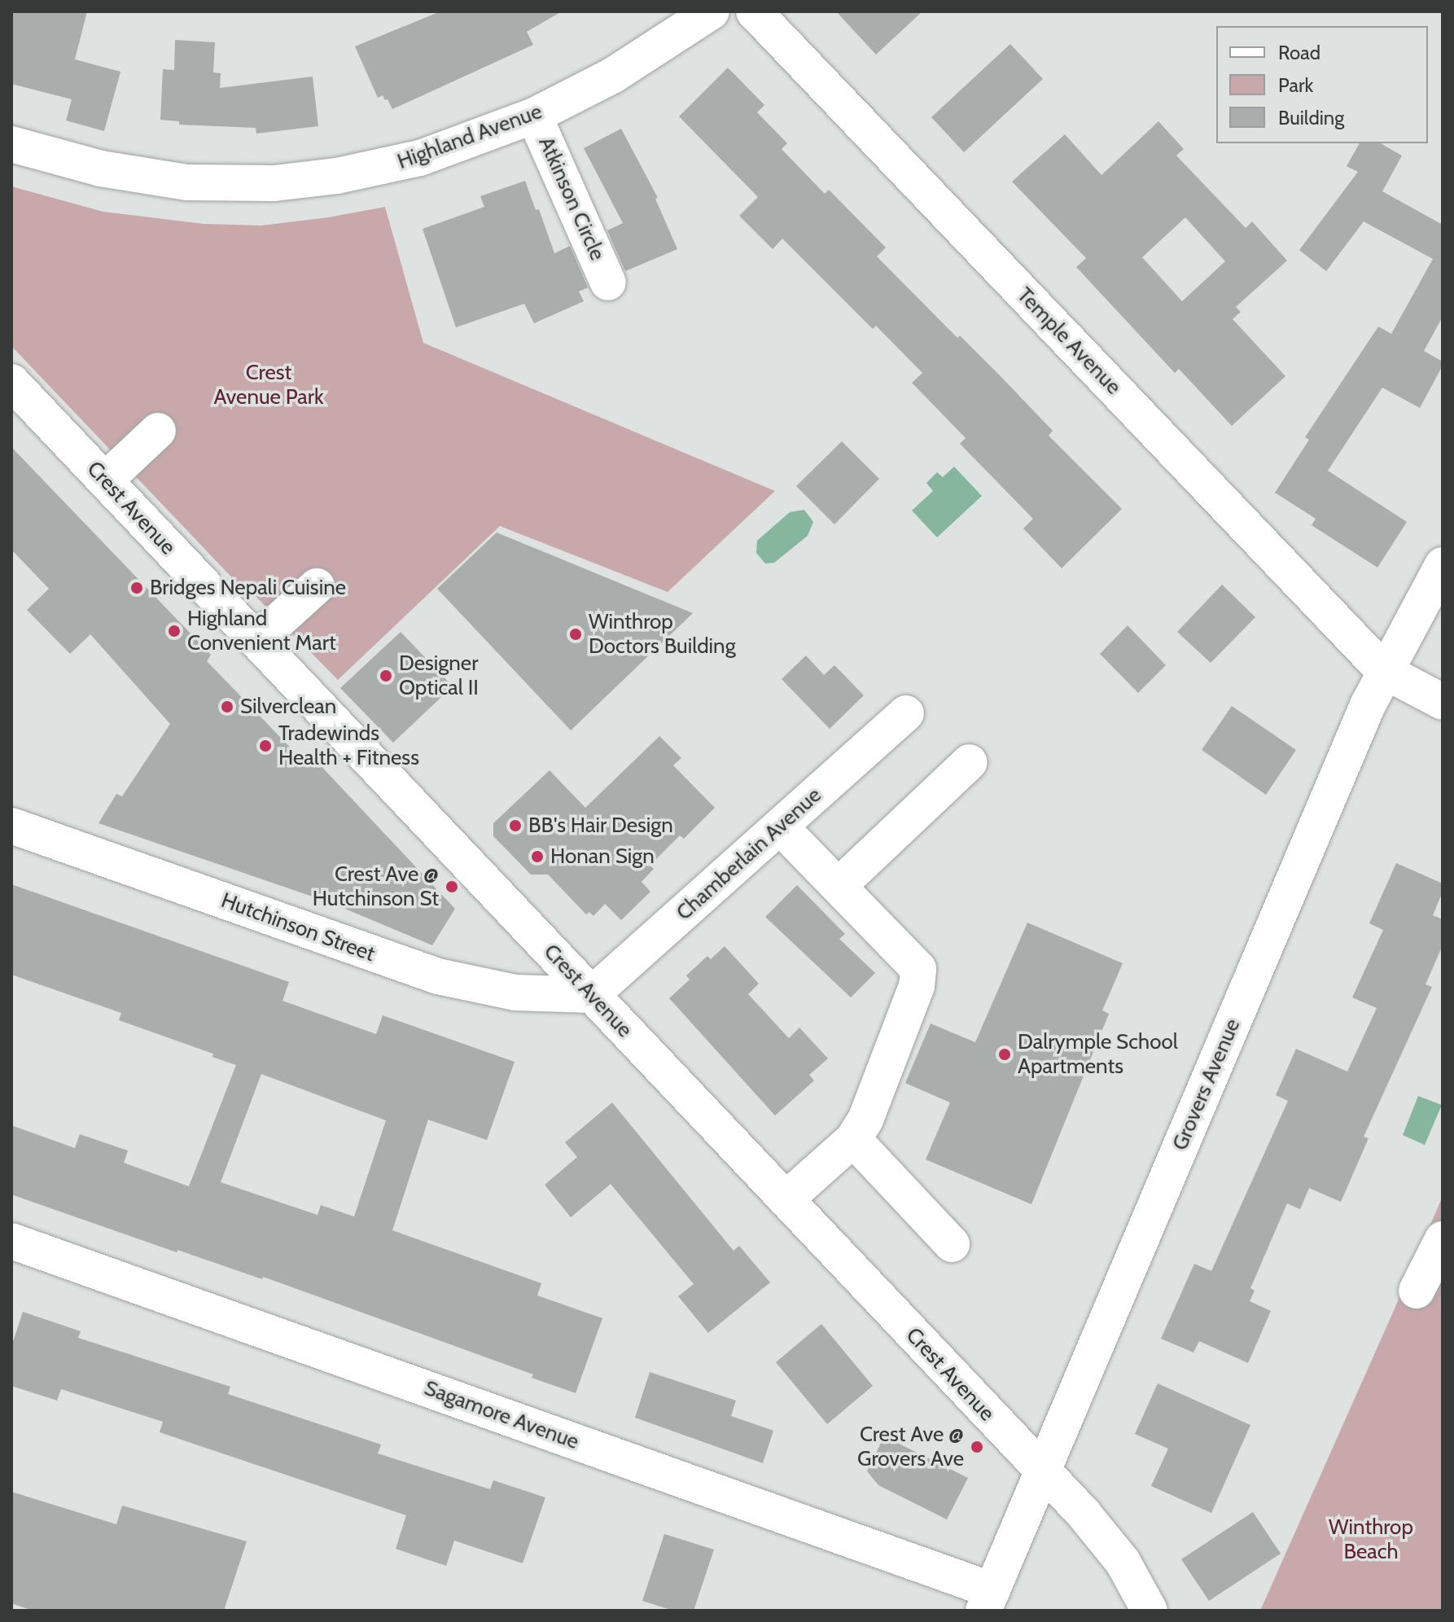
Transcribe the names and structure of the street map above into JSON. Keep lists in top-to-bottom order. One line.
{"streets":{"street":["Highland Avenue","Atkinson Circle","Temple Avenue","Crest Avenue","Chamberlain Avenue","Hutchinson Street","Grovers Avenue","Sagamore Avenue"]},"crossings":[["Highland Avenue","Atkinson Circle"],["Temple Avenue","Grovers Avenue"],["Crest Avenue","Chamberlain Avenue"],["Crest Avenue","Hutchinson Street"],["Crest Avenue","Grovers Avenue"],["Chamberlain Avenue","Hutchinson Street"],["Grovers Avenue","Sagamore Avenue"]],"parks":["Crest Avenue Park","Winthrop Beach"],"places":["Bridges Nepali Cuisine","Highland Convenient Mart","Winthrop Doctors Building","Designer Optical II","Silverclean","Tradewinds Health + Fitness","BB's Hair Design","Honan Sign","Crest Ave @ Hutchinson St","Dalrymple School Apartments","Crest Ave @ Grovers Ave"],"legend":["Road","Park","Building"]}
